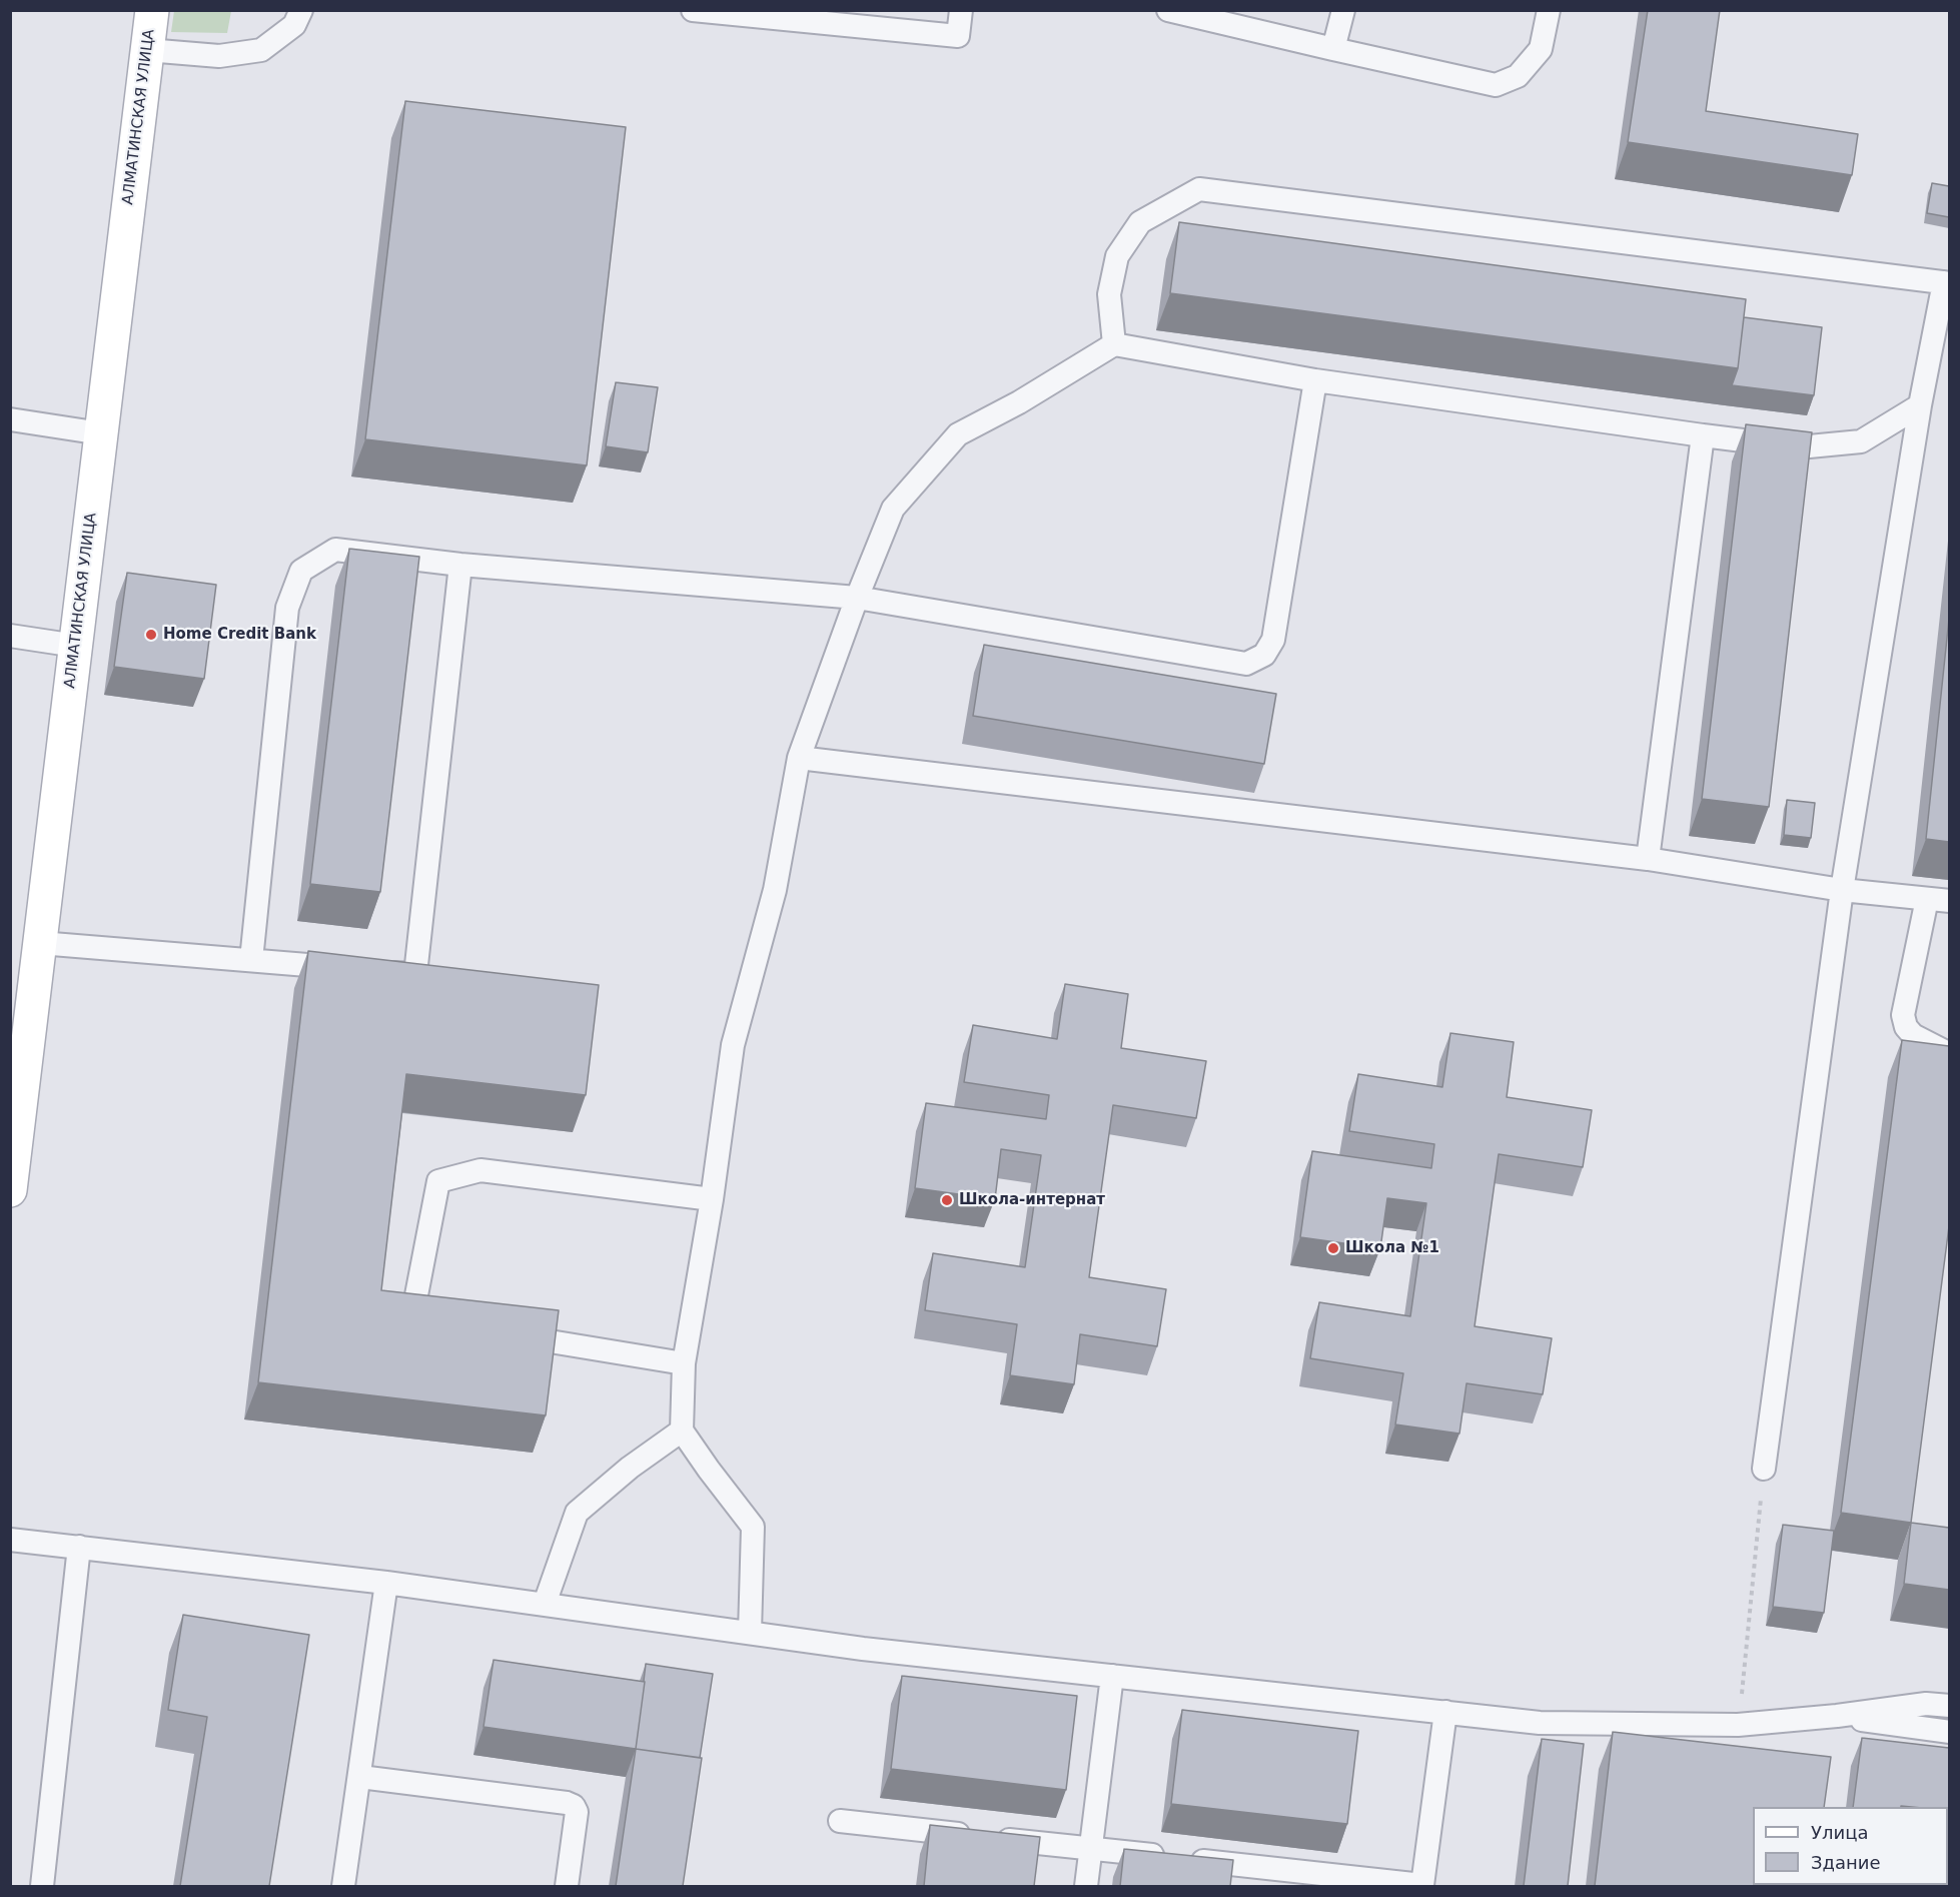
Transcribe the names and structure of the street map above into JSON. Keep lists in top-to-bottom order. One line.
{"streets":{"street":["АЛМАТИНСКАЯ УЛИЦА"]},"places":["Home Credit Bank","Школа-интернат","Школа №1"],"legend":["Улица","Здание"]}
